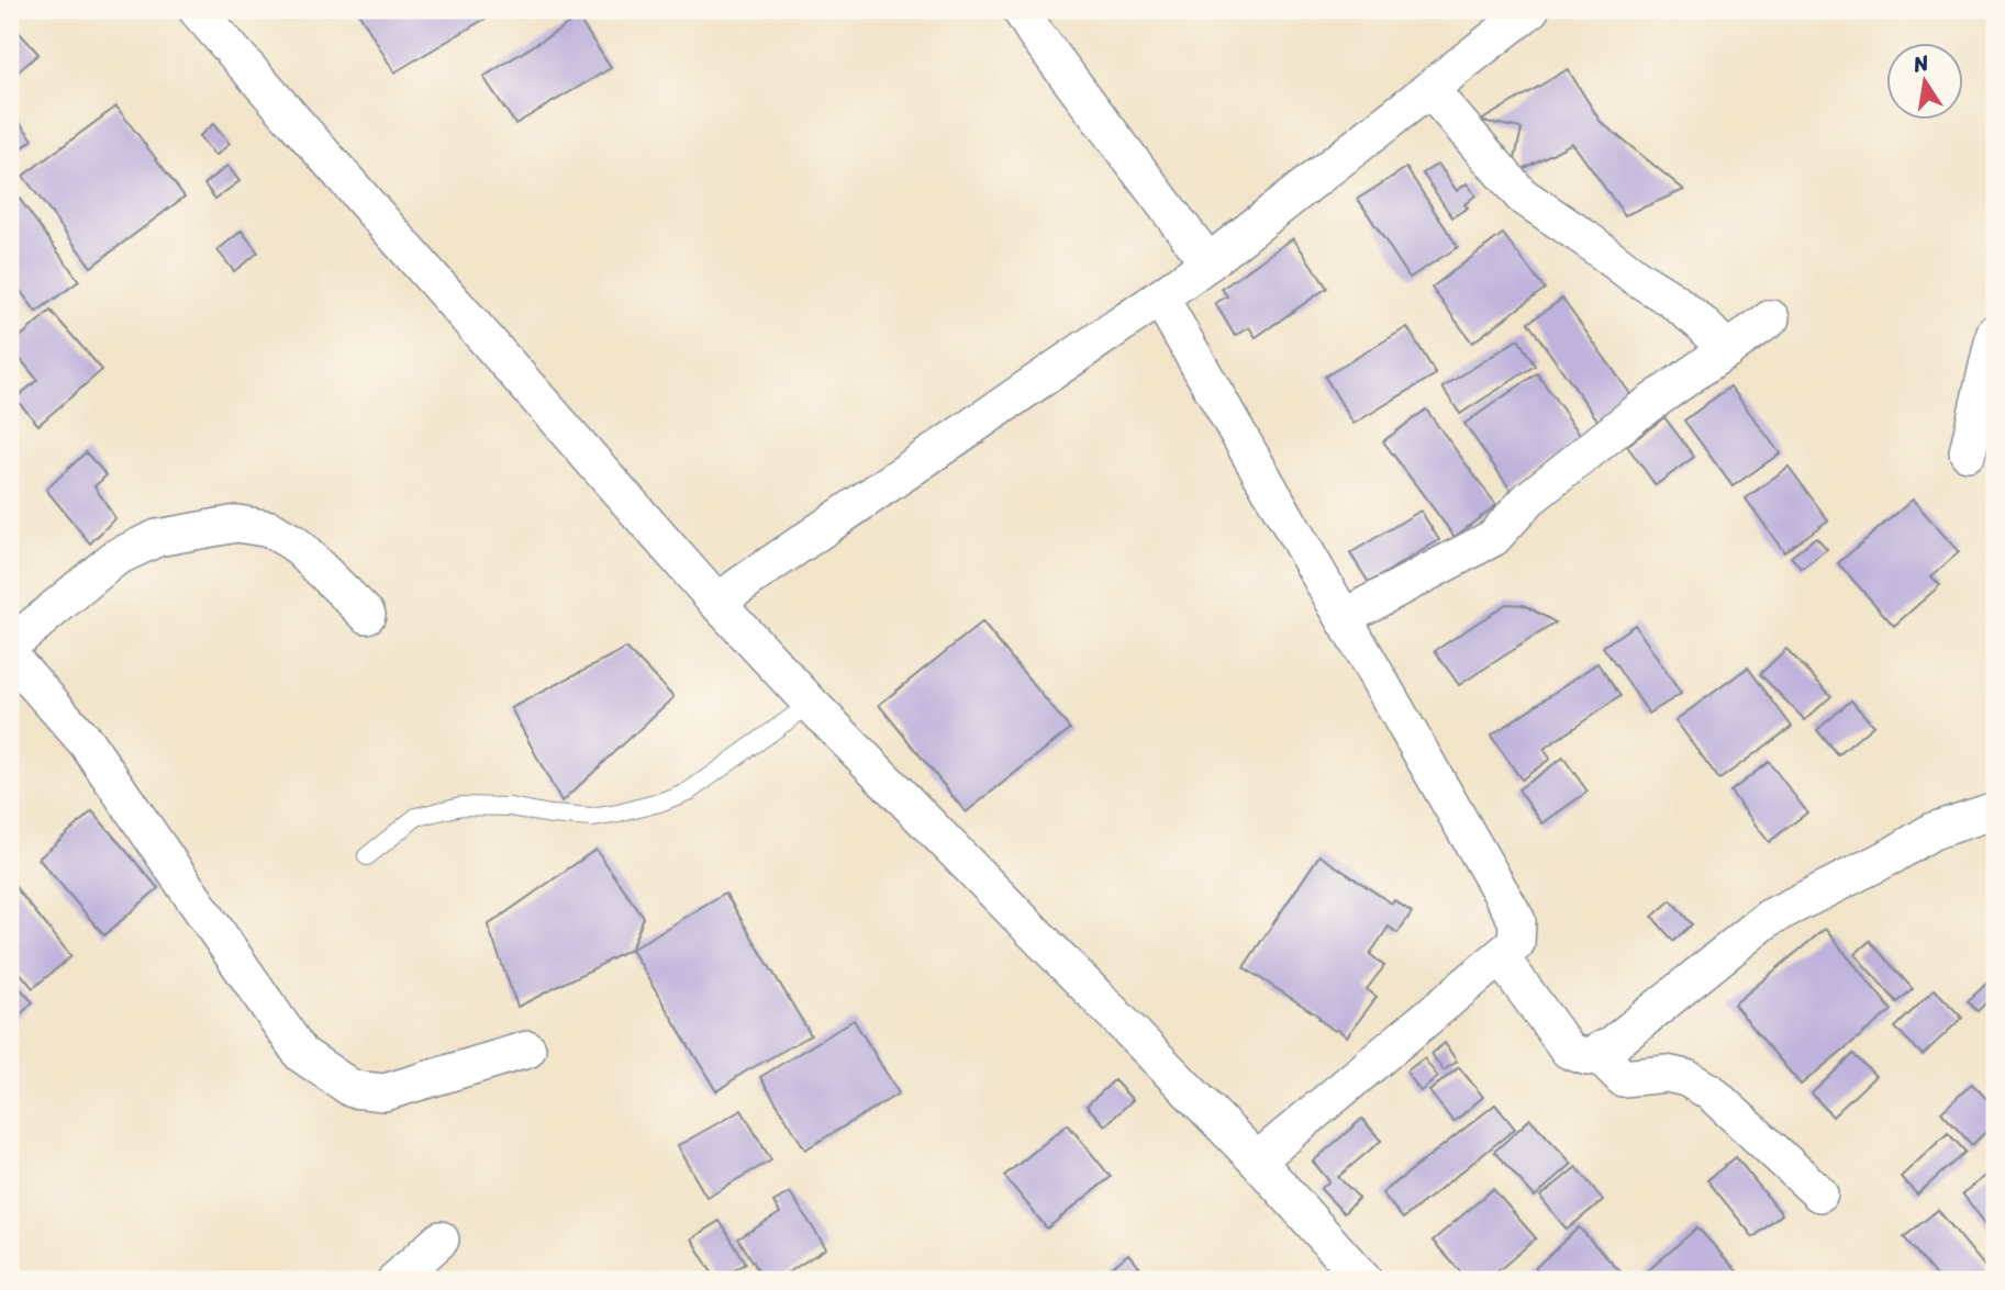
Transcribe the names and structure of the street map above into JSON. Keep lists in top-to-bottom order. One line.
{"north":"top"}
